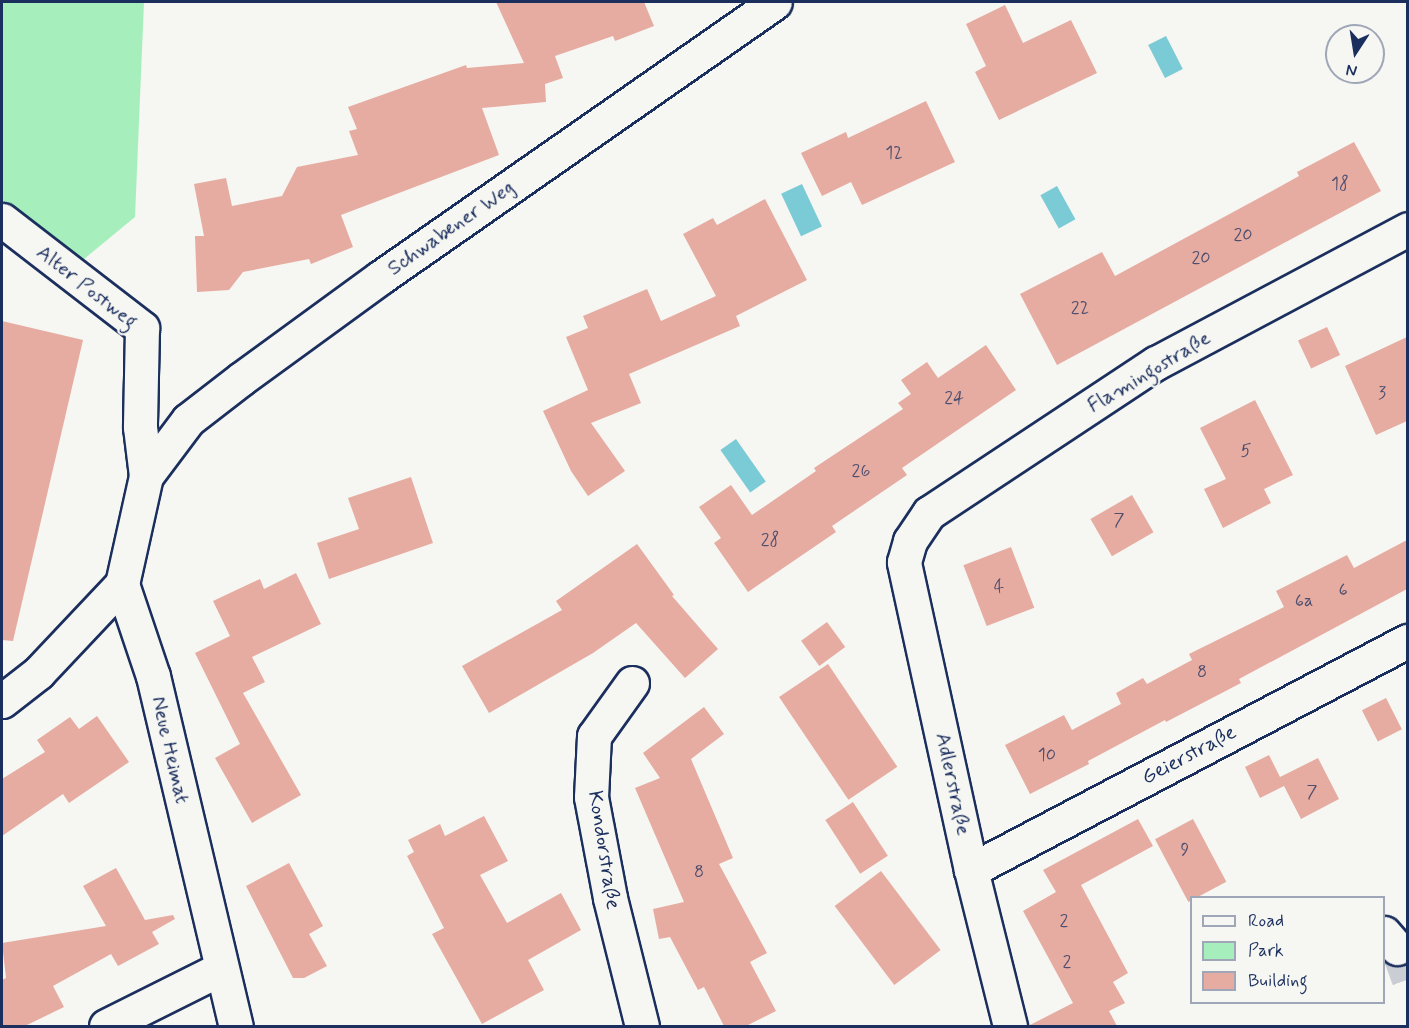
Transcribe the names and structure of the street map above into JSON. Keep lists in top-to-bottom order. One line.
{"streets":{"street":["Schwabener Weg","Alter Postweg","Flamingostraße","Neue Heimat","Geierstraße","Adlerstraße","Kondorstraße"]},"crossings":[["Schwabener Weg","Alter Postweg"],["Flamingostraße","Adlerstraße"],["Geierstraße","Adlerstraße"]],"house_numbers":["12","18","20","20","22","3","24","5","26","7","28","4","6","6a","8","10","7","9","8","2","2"],"legend":["Road","Park","Building"],"north":"bottom"}
